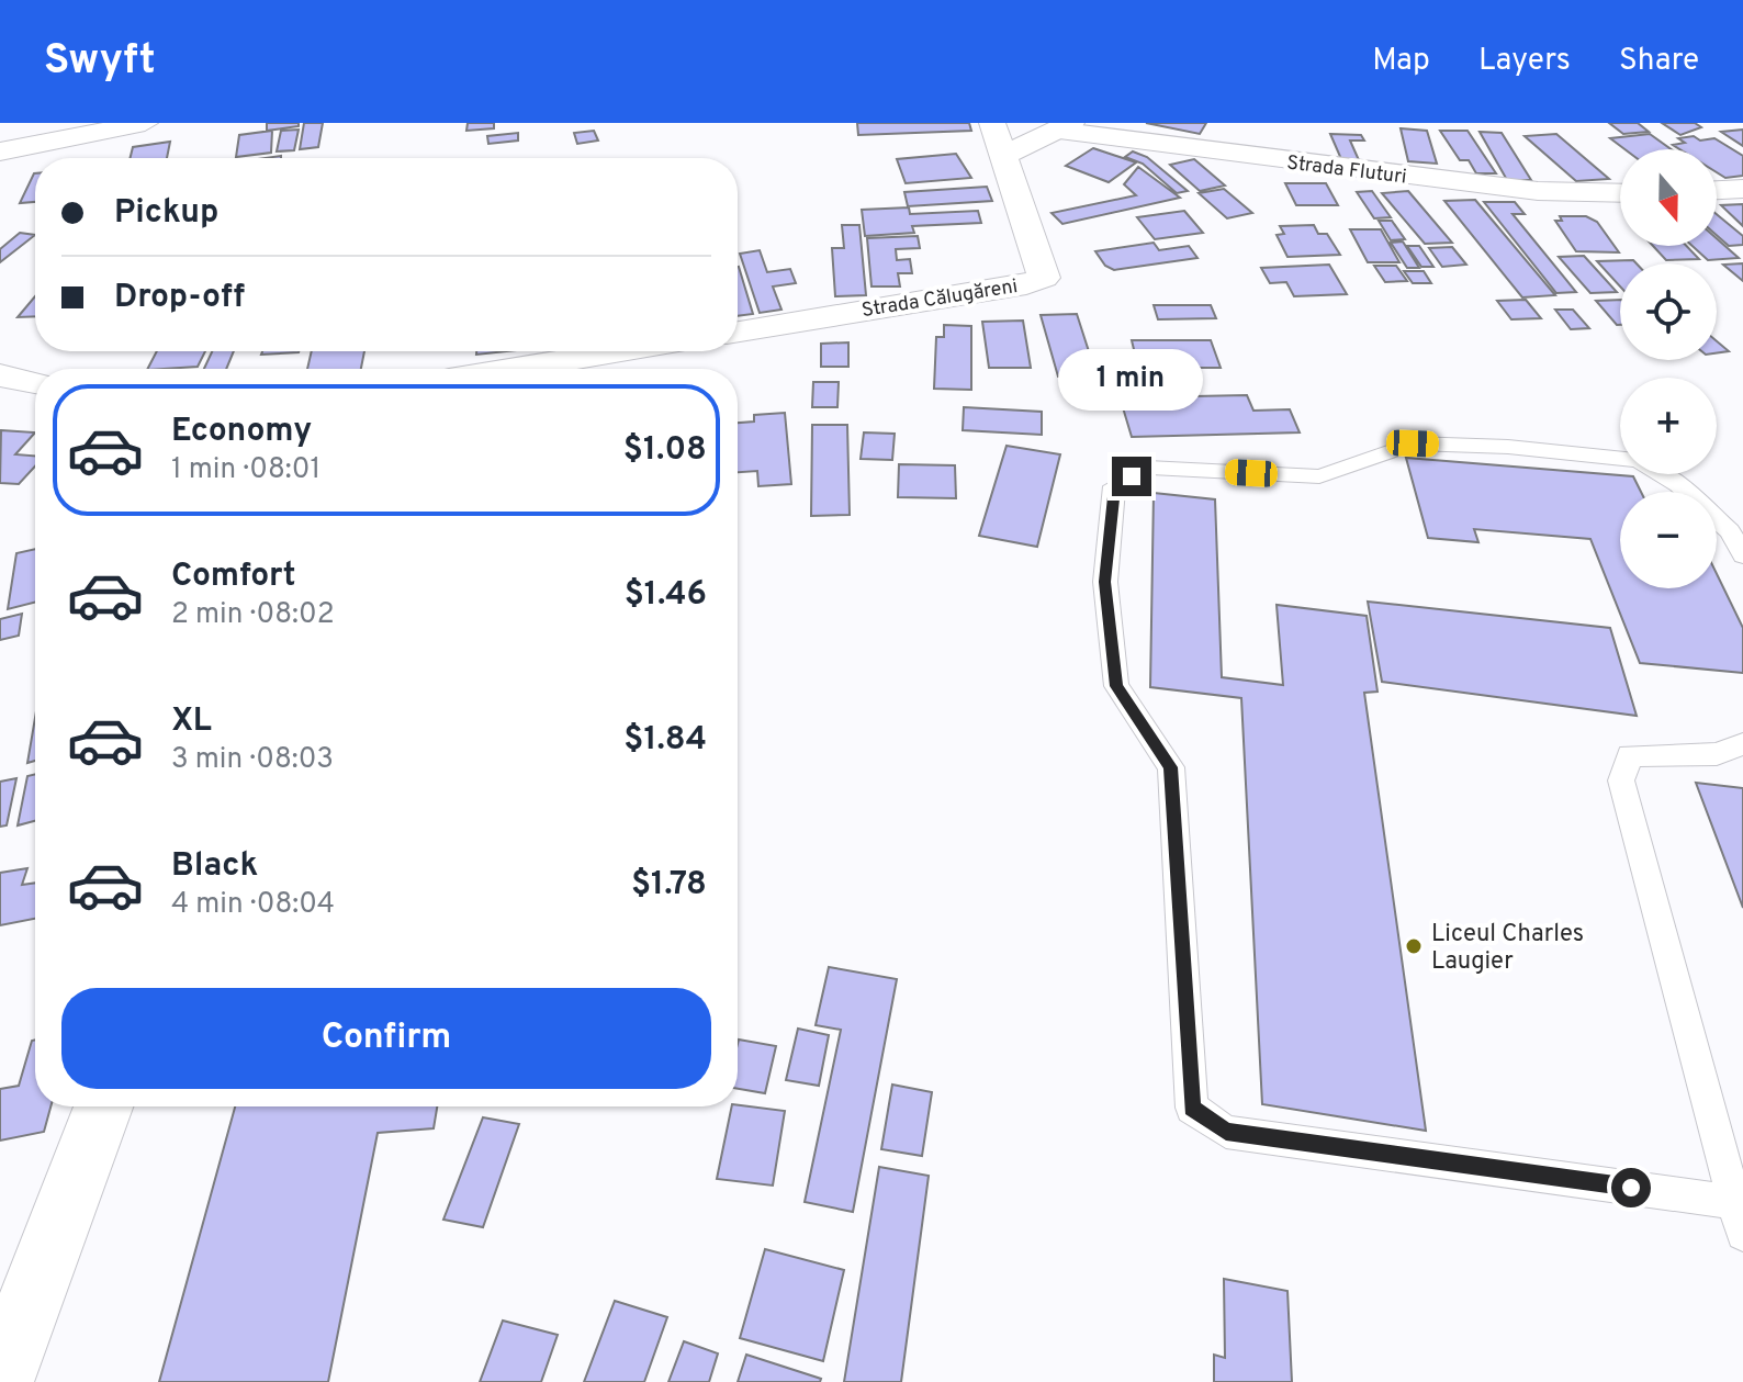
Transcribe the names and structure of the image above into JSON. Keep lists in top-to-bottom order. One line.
{"streets":{"street":["Strada Fluturi","Strada Călugăreni"]},"places":["Liceul Charles Laugier"],"north":"bottom","page":{"header":"Swyft","nav":["Map","Layers","Share"],"map_buttons":["+","−"],"banner":["Pickup","Drop-off"],"bubble":"1 min","list":[{"name":"Economy","note":"1 min · 08:01","value":"$1.08"},{"name":"Comfort","note":"2 min · 08:02","value":"$1.46"},{"name":"XL","note":"3 min · 08:03","value":"$1.84"},{"name":"Black","note":"4 min · 08:04","value":"$1.78"}],"buttons":"Confirm"}}
